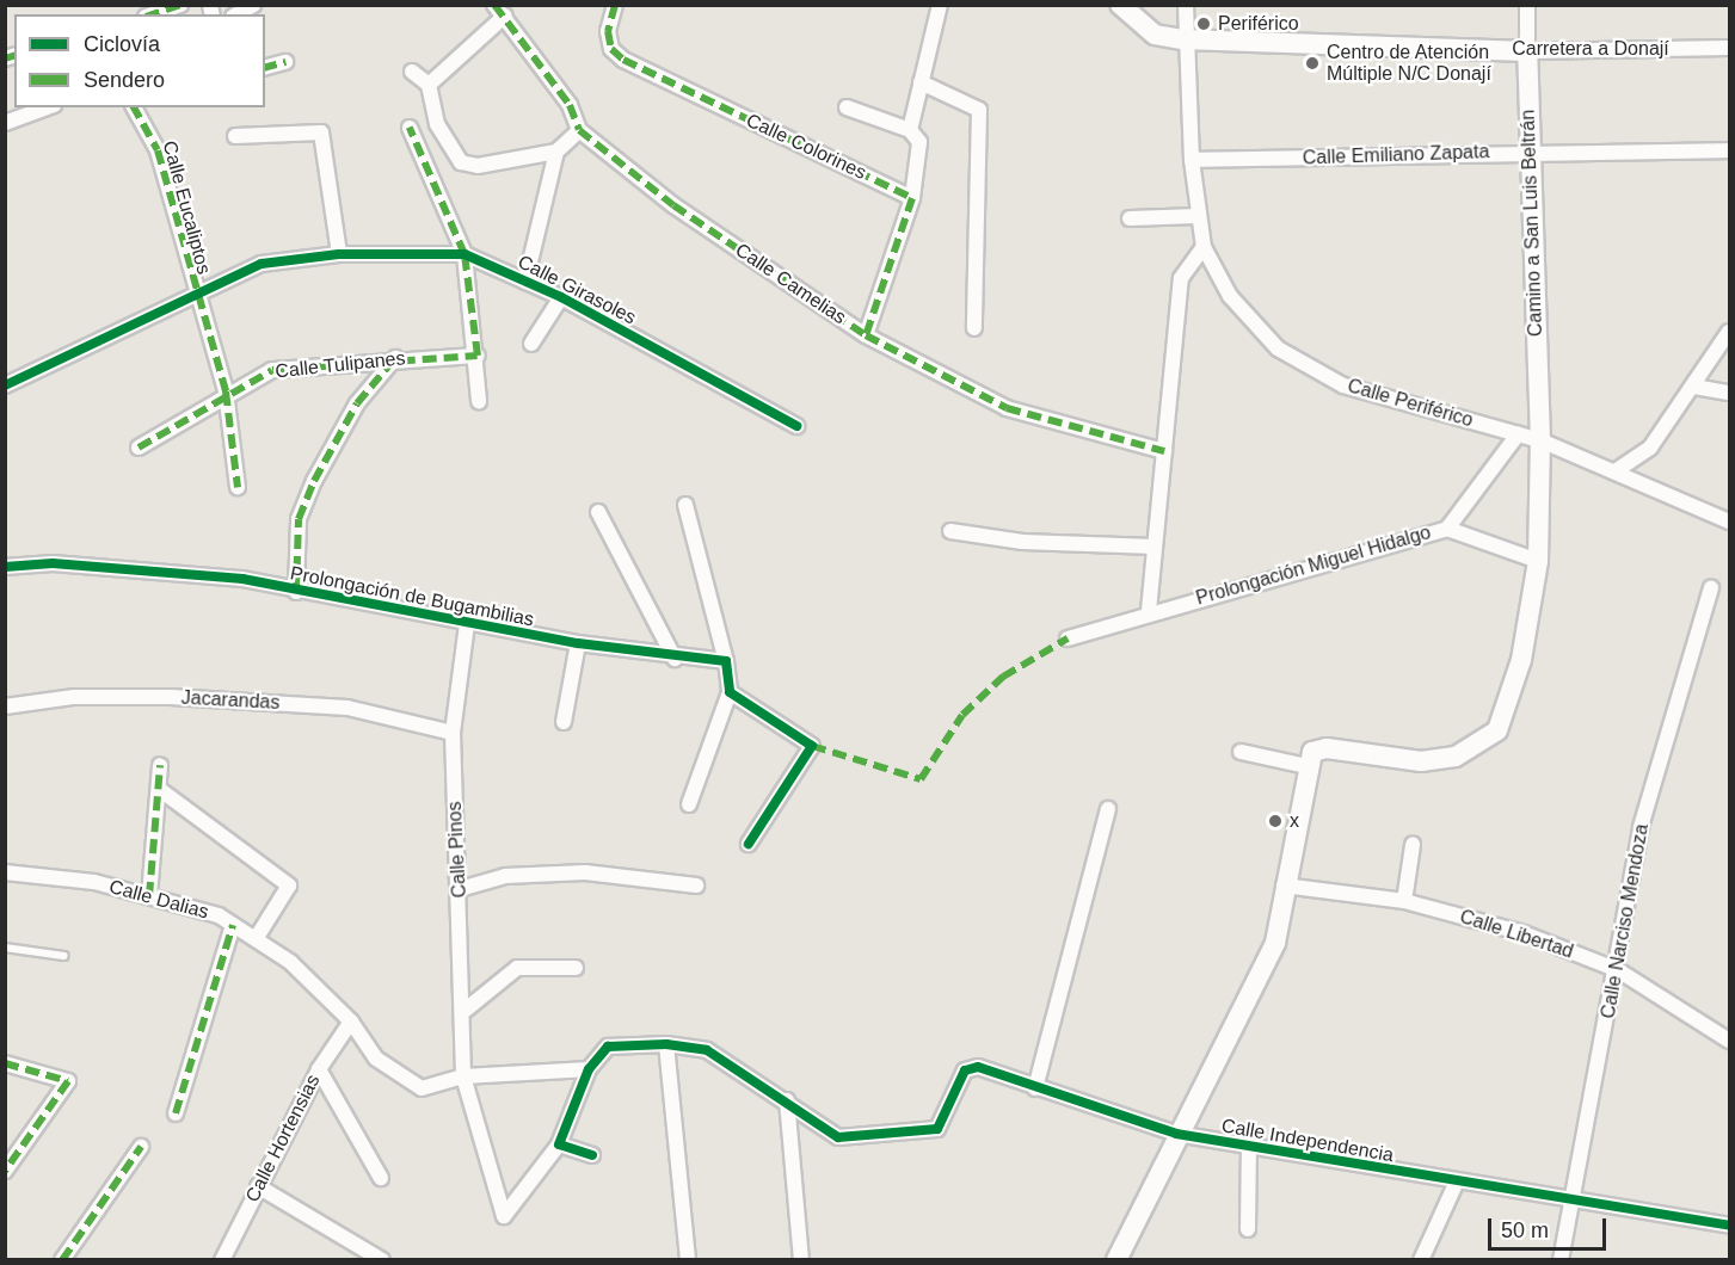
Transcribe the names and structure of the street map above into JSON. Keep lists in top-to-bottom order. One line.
{"streets":{"main road":["Carretera a Donají","Camino a San Luis Beltrán"],"street":["Calle Colorines","Calle Emiliano Zapata","Calle Eucaliptos","Calle Camelias","Calle Girasoles","Calle Tulipanes","Calle Periférico","Prolongación Miguel Hidalgo","Prolongación de Bugambilias","Jacarandas","Calle Pinos","Calle Dalias","Calle Narciso Mendoza","Calle Libertad","Calle Hortensias","Calle Independencia"]},"crossings":[["Carretera a Donají","Camino a San Luis Beltrán"],["Carretera a Donají","Calle Periférico"],["Calle Emiliano Zapata","Camino a San Luis Beltrán"],["Calle Emiliano Zapata","Calle Periférico"],["Calle Eucaliptos","Calle Girasoles"],["Calle Eucaliptos","Calle Tulipanes"],["Camino a San Luis Beltrán","Calle Periférico"],["Calle Periférico","Prolongación Miguel Hidalgo"],["Prolongación de Bugambilias","Calle Pinos"],["Jacarandas","Calle Pinos"],["Calle Pinos","Calle Dalias"],["Calle Dalias","Calle Hortensias"],["Calle Narciso Mendoza","Calle Libertad"],["Calle Narciso Mendoza","Calle Independencia"]],"places":["Periférico","Centro de Atención Múltiple N/C Donají","x"],"legend":["Ciclovía","Sendero"],"scale_bar":"50 m"}
